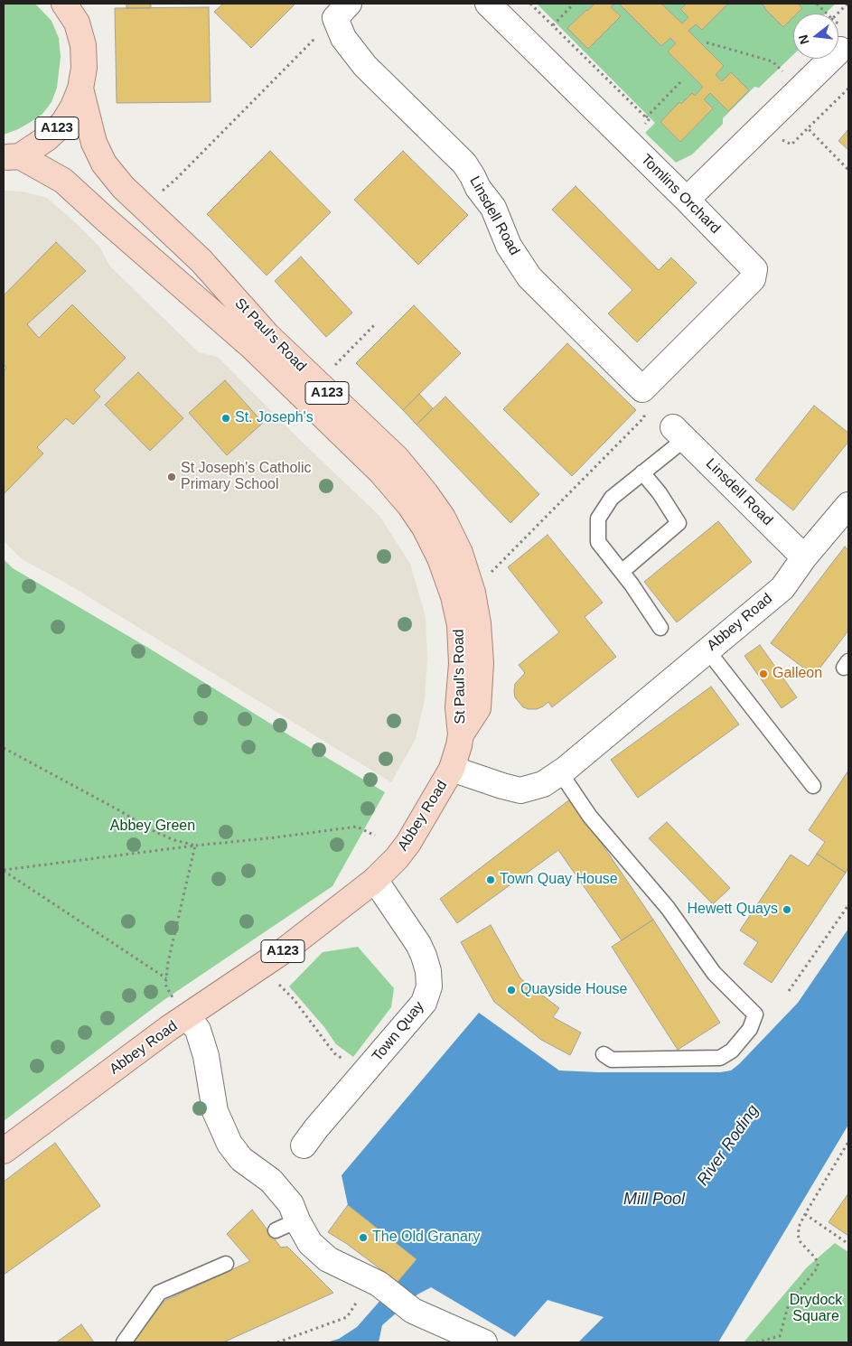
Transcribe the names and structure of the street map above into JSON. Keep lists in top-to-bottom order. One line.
{"streets":{"main road":["A123","St Paul's Road","Abbey Road"],"street":["Tomlins Orchard","Linsdell Road","Town Quay"]},"crossings":[["Tomlins Orchard","Linsdell Road"],["Linsdell Road","Abbey Road"],["St Paul's Road","Abbey Road"],["Abbey Road","Town Quay"]],"water":["River Roding","Mill Pool"],"parks":["Abbey Green","Drydock Square"],"places":["St. Joseph's","St Joseph's Catholic Primary School","Galleon","Town Quay House","Hewett Quays","Quayside House","The Old Granary"],"north":"left"}
